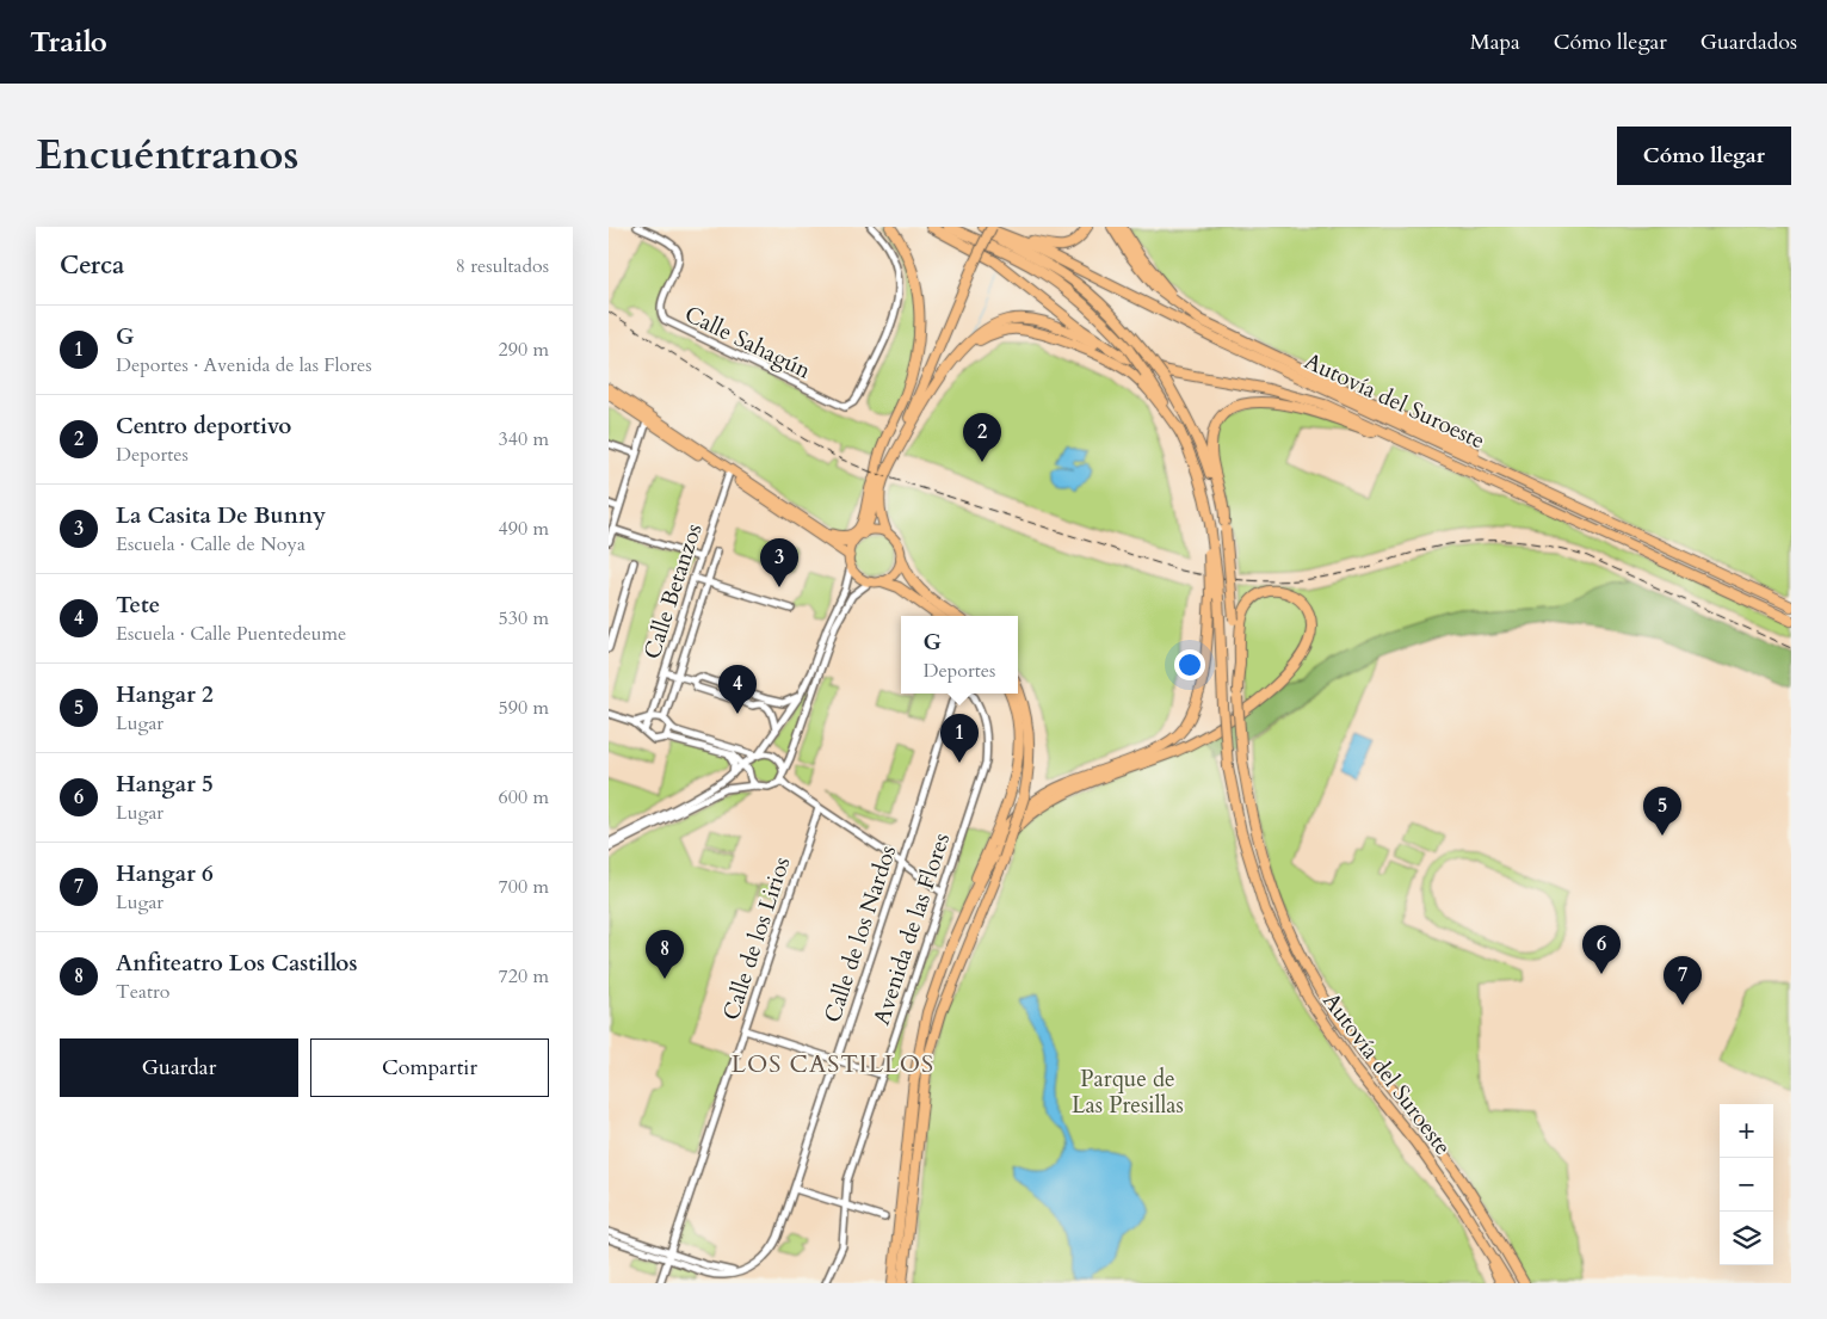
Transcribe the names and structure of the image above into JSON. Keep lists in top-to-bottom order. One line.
{"streets":{"highway":["Autovía del Suroeste"],"street":["Calle Sahagún","Calle Betanzos","Avenida de las Flores","Calle de los Nardos","Calle de los Lirios"]},"crossings":[["Calle de los Nardos","Calle de los Lirios"]],"districts":["LOS CASTILLOS"],"parks":["Parque de Las Presillas"],"page":{"header":"Trailo","nav":["Mapa","Cómo llegar","Guardados"],"title":"Encuéntranos","buttons":["Cómo llegar",["Guardar","Compartir"]],"heading":["Cerca","8 resultados"],"list":[{"mark":"1","name":"G","note":"Deportes · Avenida de las Flores","value":"290 m"},{"mark":"2","name":"Centro deportivo","note":"Deportes","value":"340 m"},{"mark":"3","name":"La Casita De Bunny","note":"Escuela · Calle de Noya","value":"490 m"},{"mark":"4","name":"Tete","note":"Escuela · Calle Puentedeume","value":"530 m"},{"mark":"5","name":"Hangar 2","note":"Lugar","value":"590 m"},{"mark":"6","name":"Hangar 5","note":"Lugar","value":"600 m"},{"mark":"7","name":"Hangar 6","note":"Lugar","value":"700 m"},{"mark":"8","name":"Anfiteatro Los Castillos","note":"Teatro","value":"720 m"}],"pins":["2","3","4","1","5","6","8","7"],"popup":["G","Deportes"],"map_buttons":["+","−"]}}
